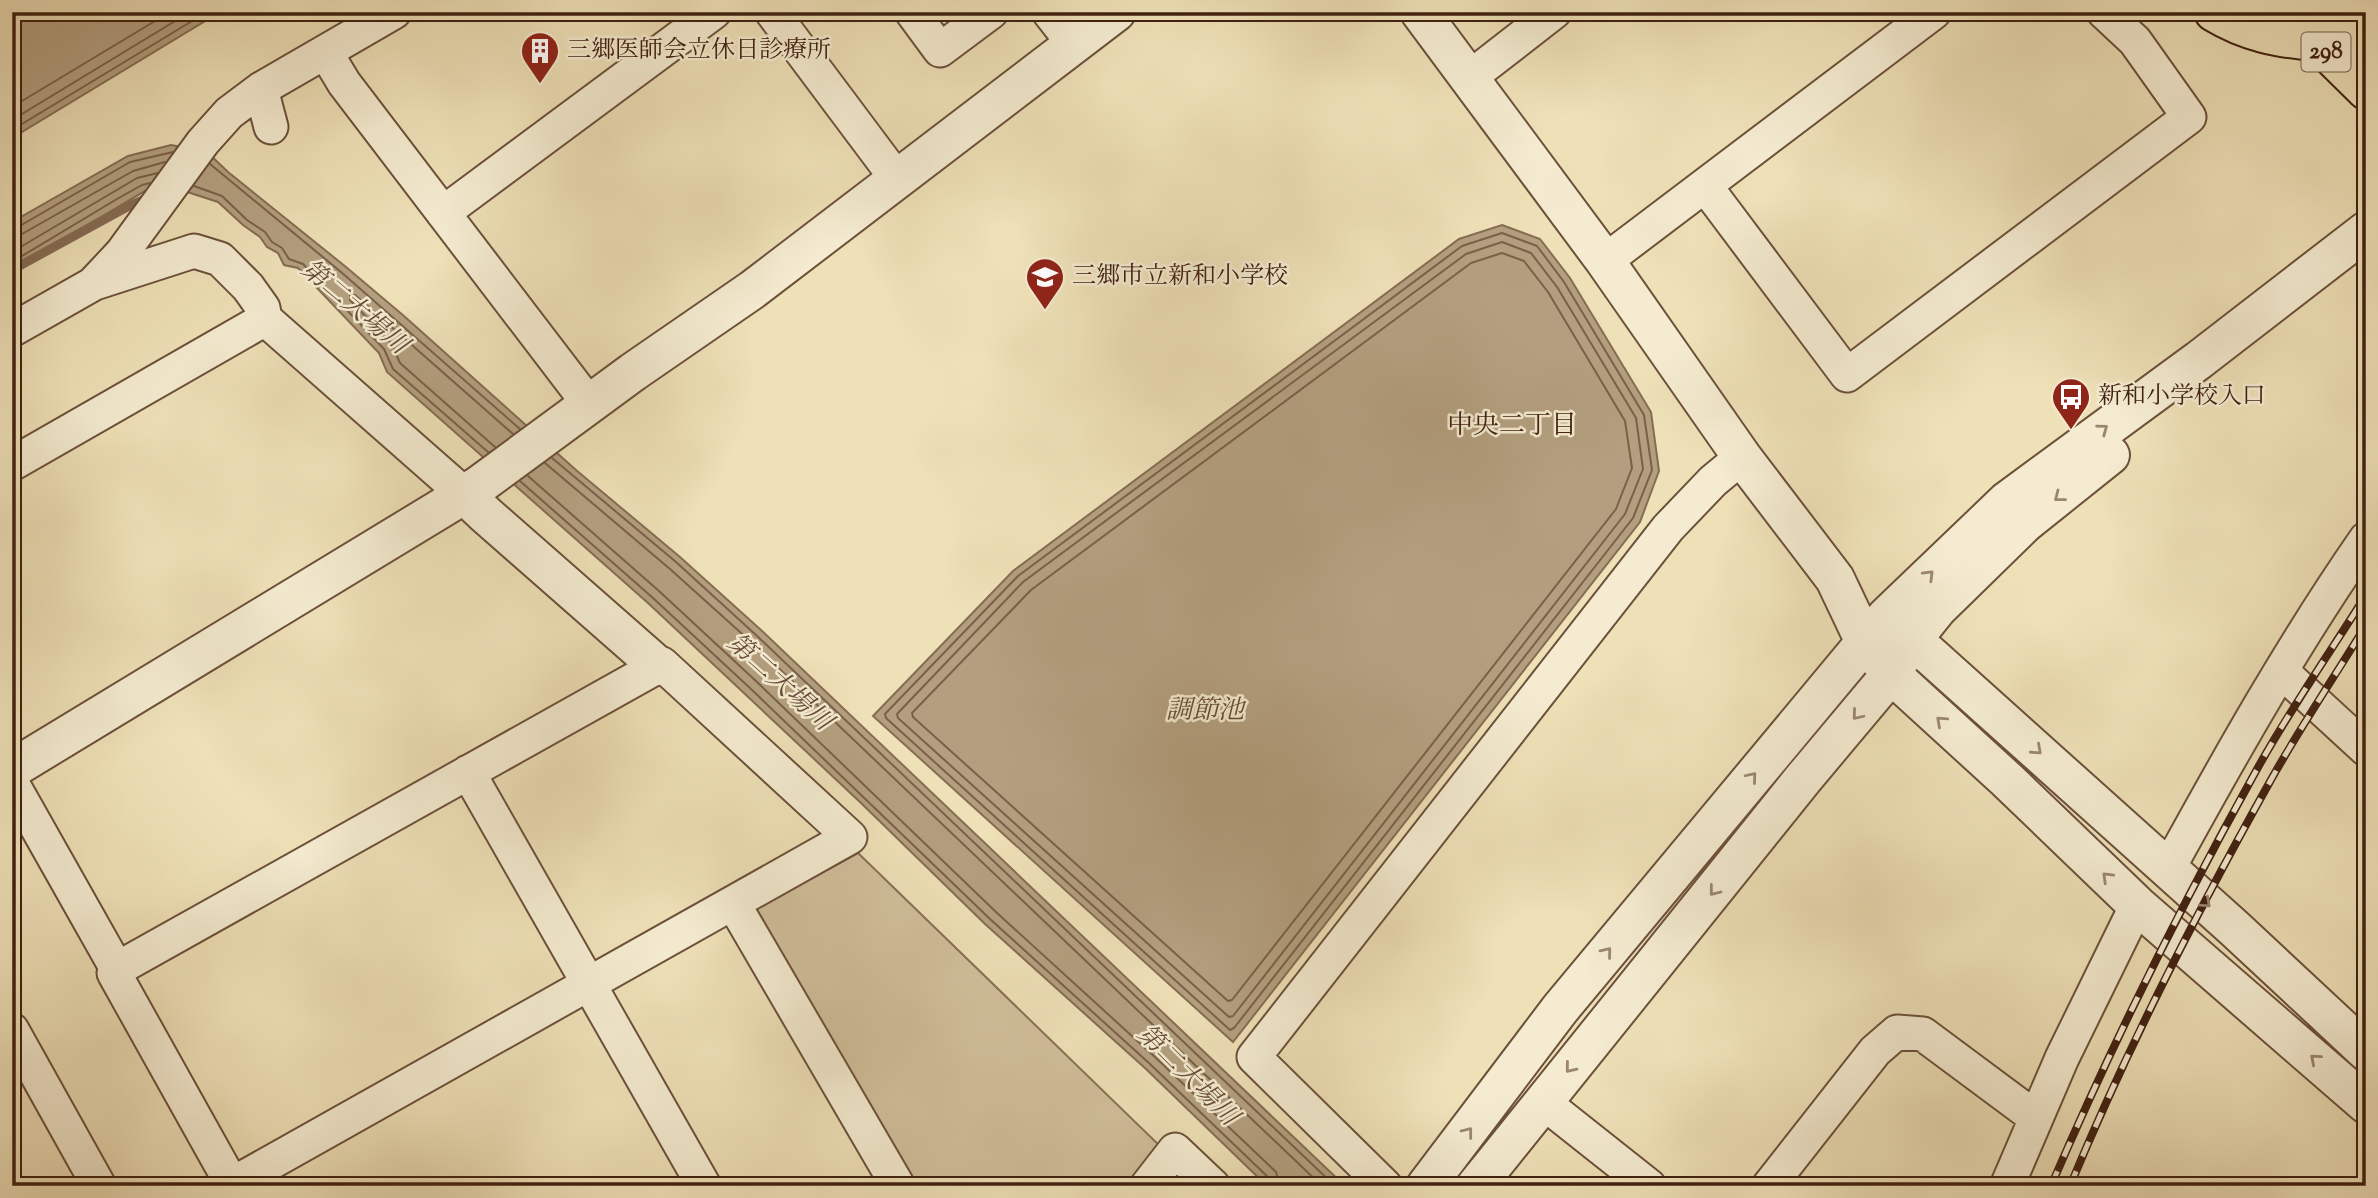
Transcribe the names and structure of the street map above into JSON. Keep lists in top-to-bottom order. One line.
{"streets":{"highway":["298"]},"districts":["中央二丁目"],"water":["第二大場川","調節池"],"places":{"building":["三郷医師会立休日診療所"],"school or university":["三郷市立新和小学校"],"bus stop":["新和小学校入口"]}}
